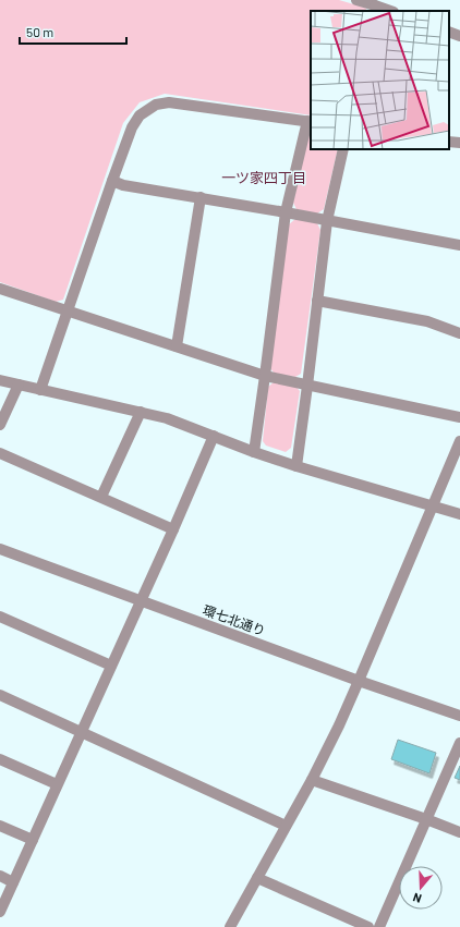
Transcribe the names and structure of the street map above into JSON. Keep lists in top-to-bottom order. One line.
{"streets":{"street":["環七北通り"]},"districts":["一ツ家四丁目"],"scale_bar":"50 m","north":"bottom"}
